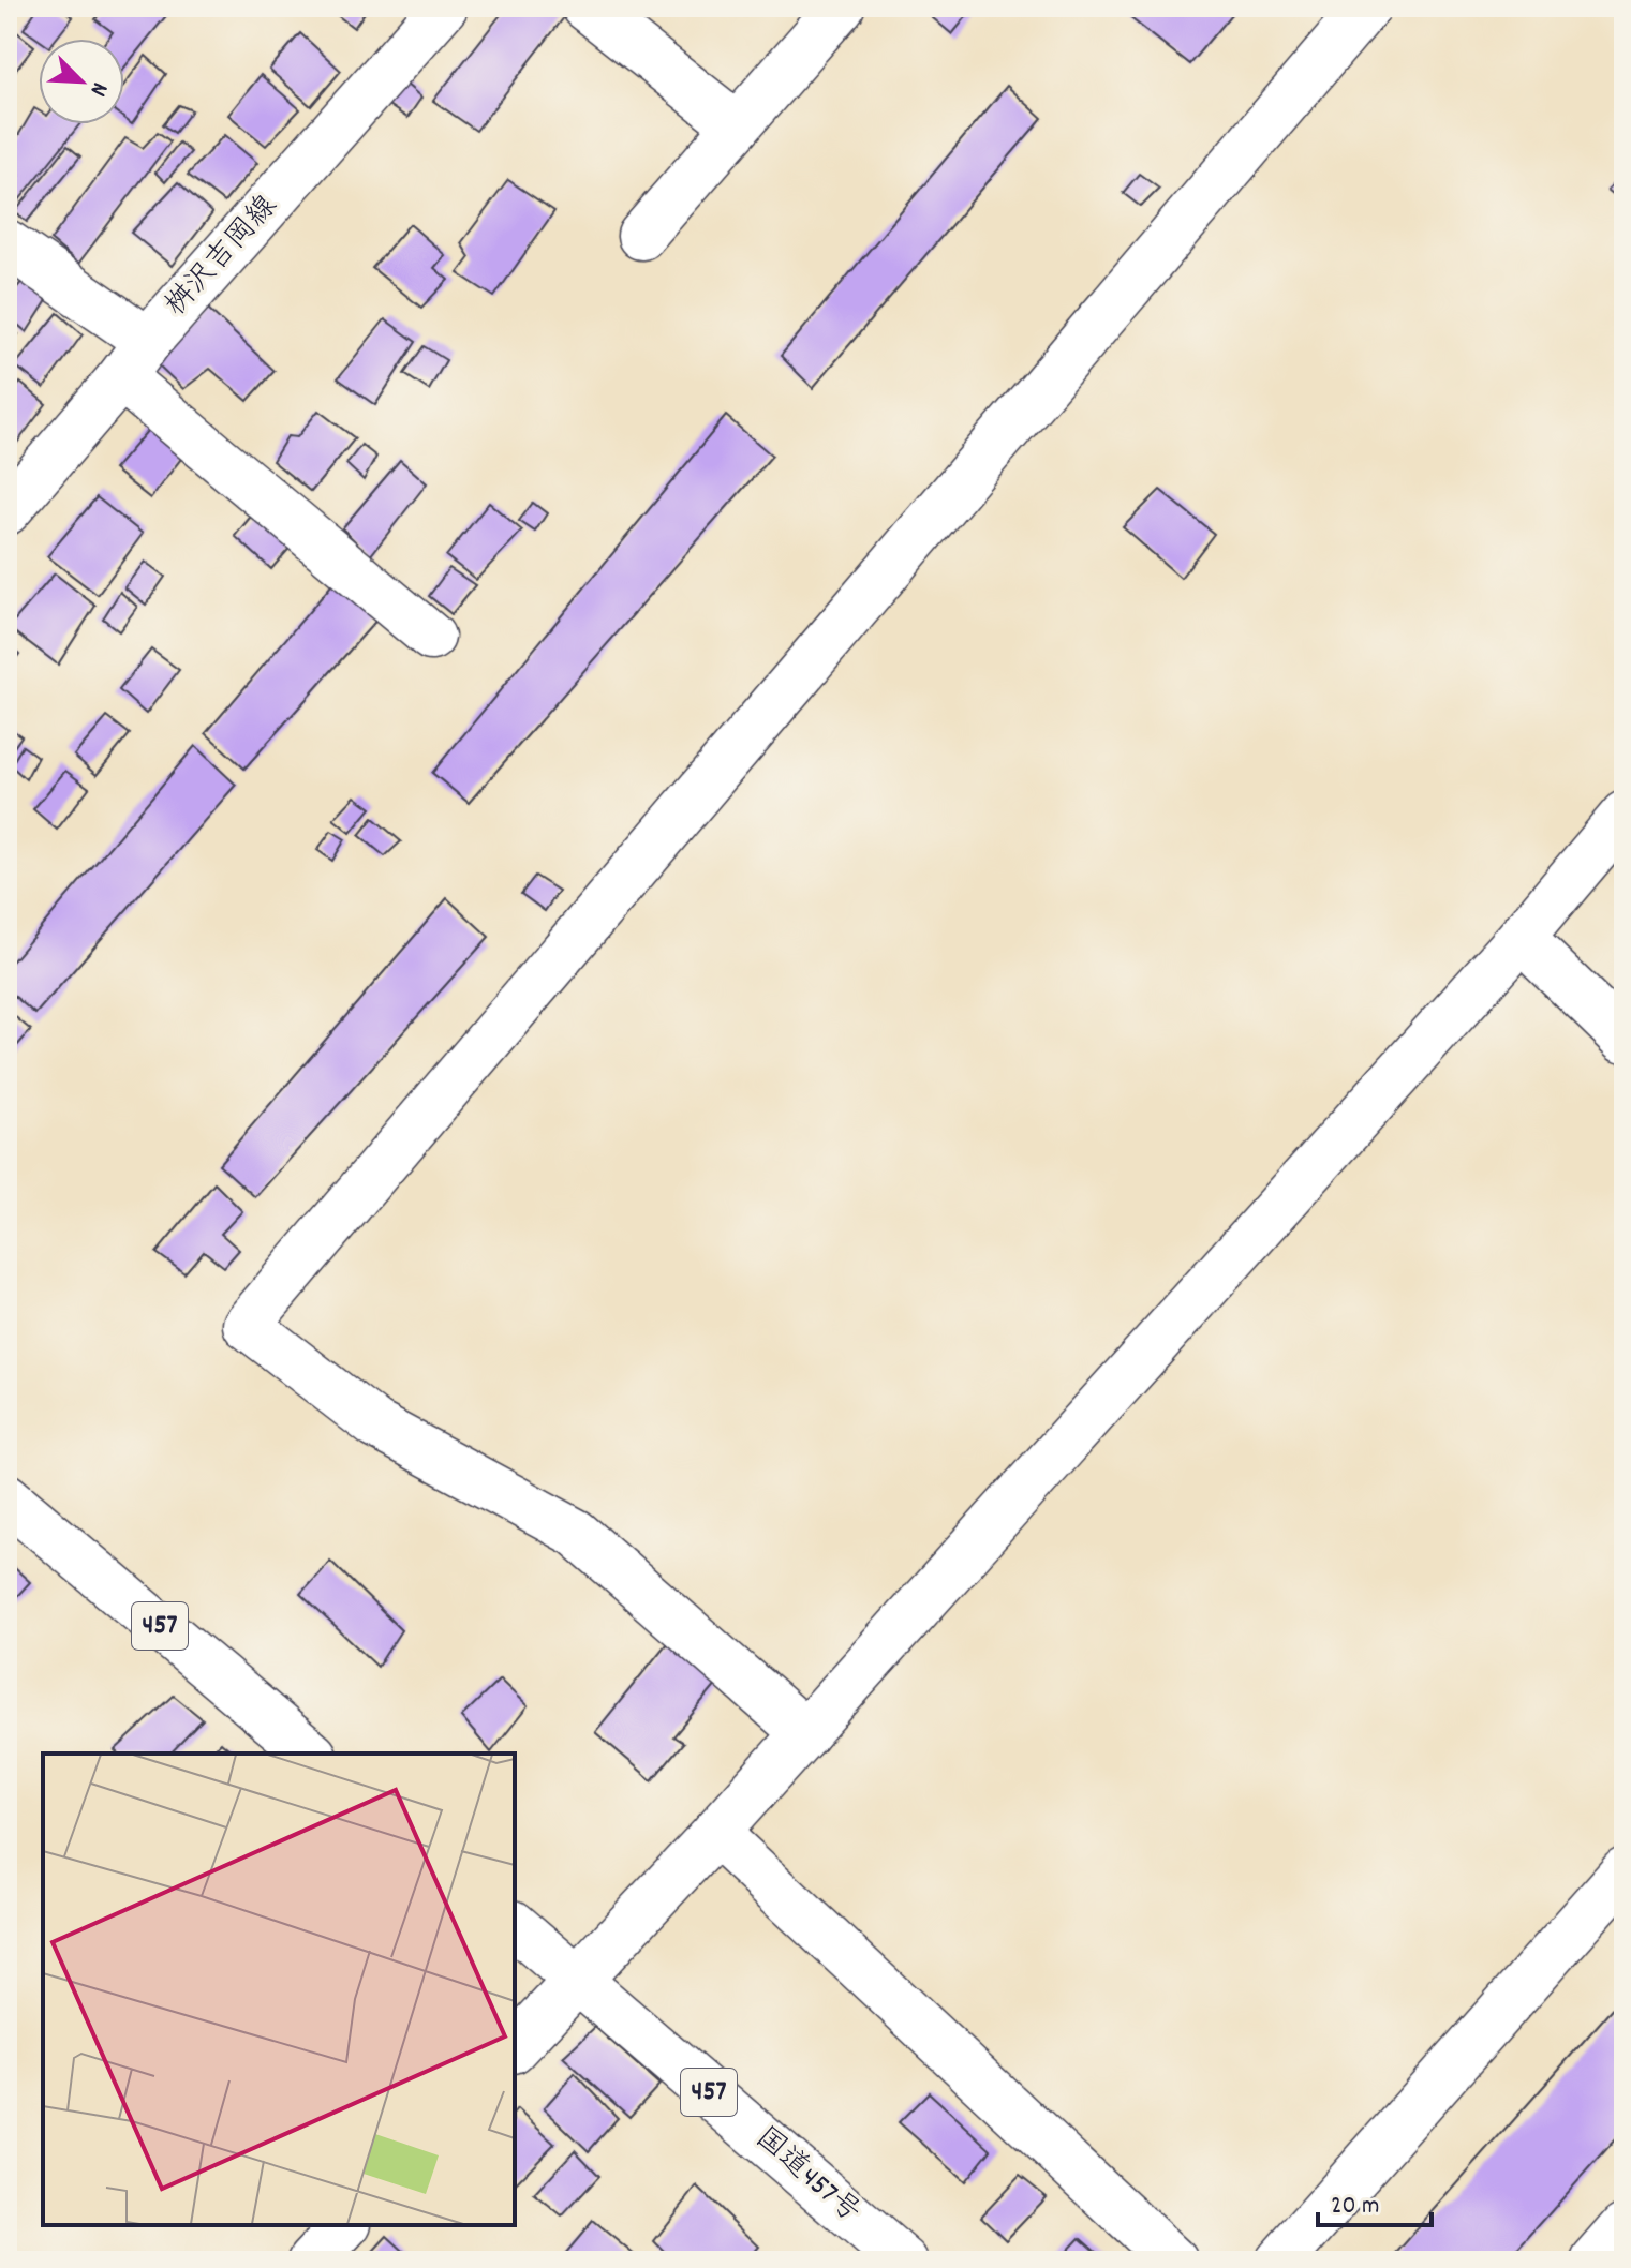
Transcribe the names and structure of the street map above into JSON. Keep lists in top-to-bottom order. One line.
{"streets":{"main road":["桝沢吉岡線","457","国道457号"]},"scale_bar":"20 m","north":"bottom right"}
